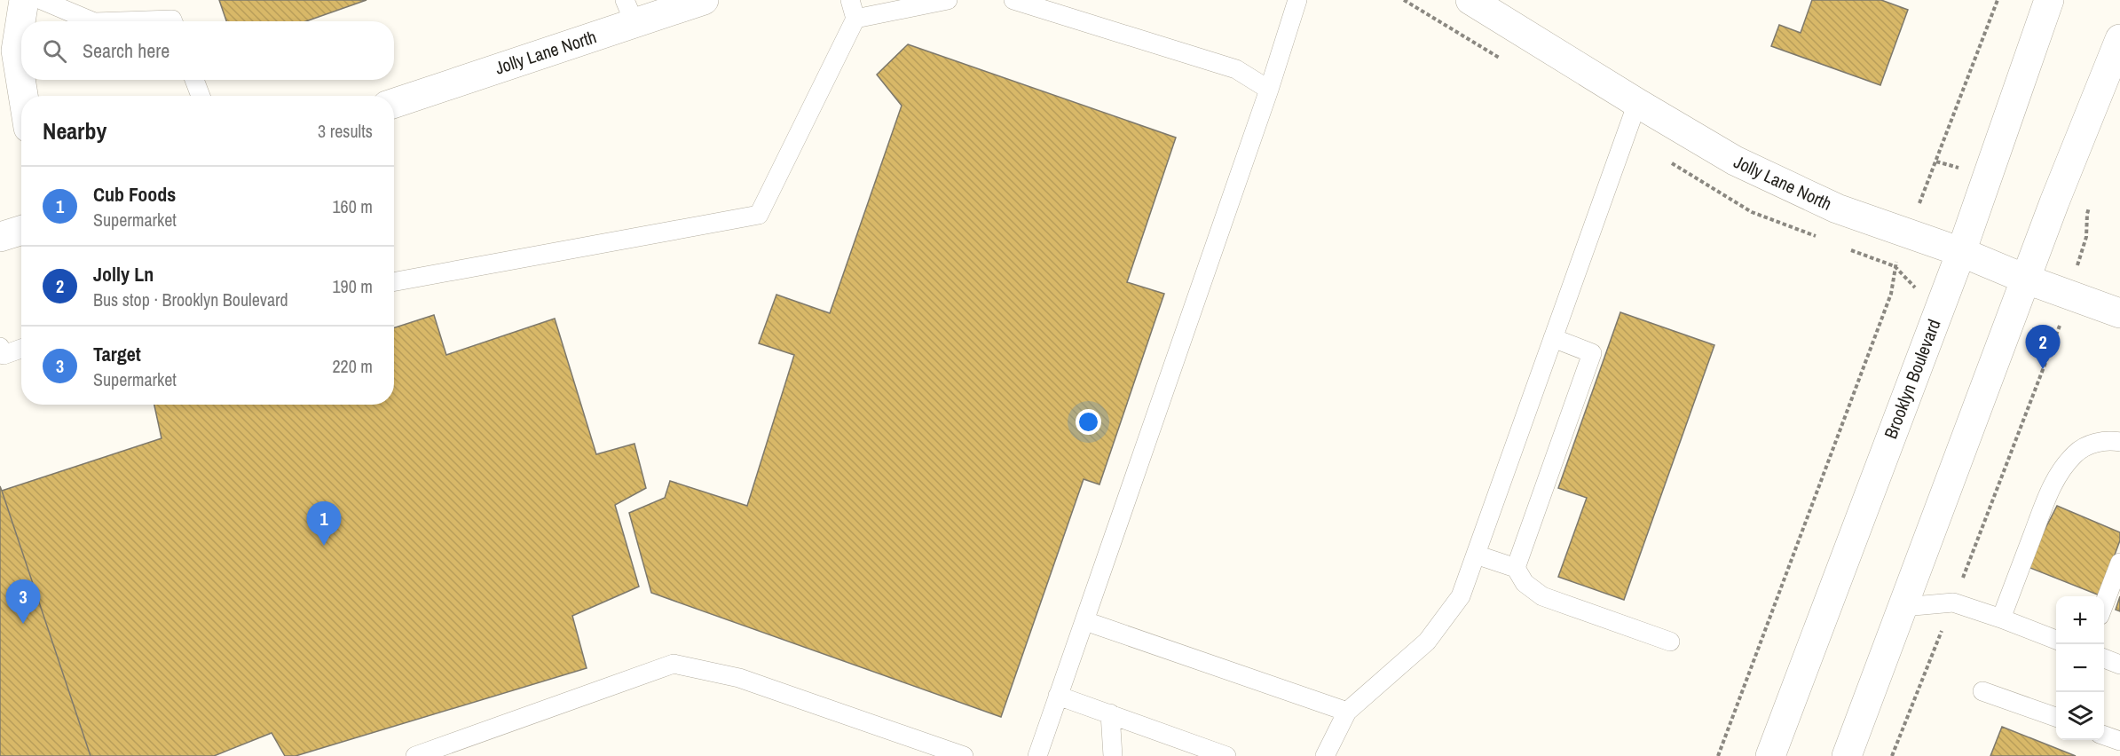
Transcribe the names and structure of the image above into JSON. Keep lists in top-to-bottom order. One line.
{"streets":{"main road":["Jolly Lane North","Brooklyn Boulevard"]},"crossings":[["Jolly Lane North","Brooklyn Boulevard"]],"page":{"search":"Search here","heading":["Nearby","3 results"],"list":[{"mark":"1","name":"Cub Foods","note":"Supermarket","value":"160 m"},{"mark":"2","name":"Jolly Ln","note":"Bus stop · Brooklyn Boulevard","value":"190 m"},{"mark":"3","name":"Target","note":"Supermarket","value":"220 m"}],"pins":["2","1","3"],"map_buttons":["+","−"]}}
